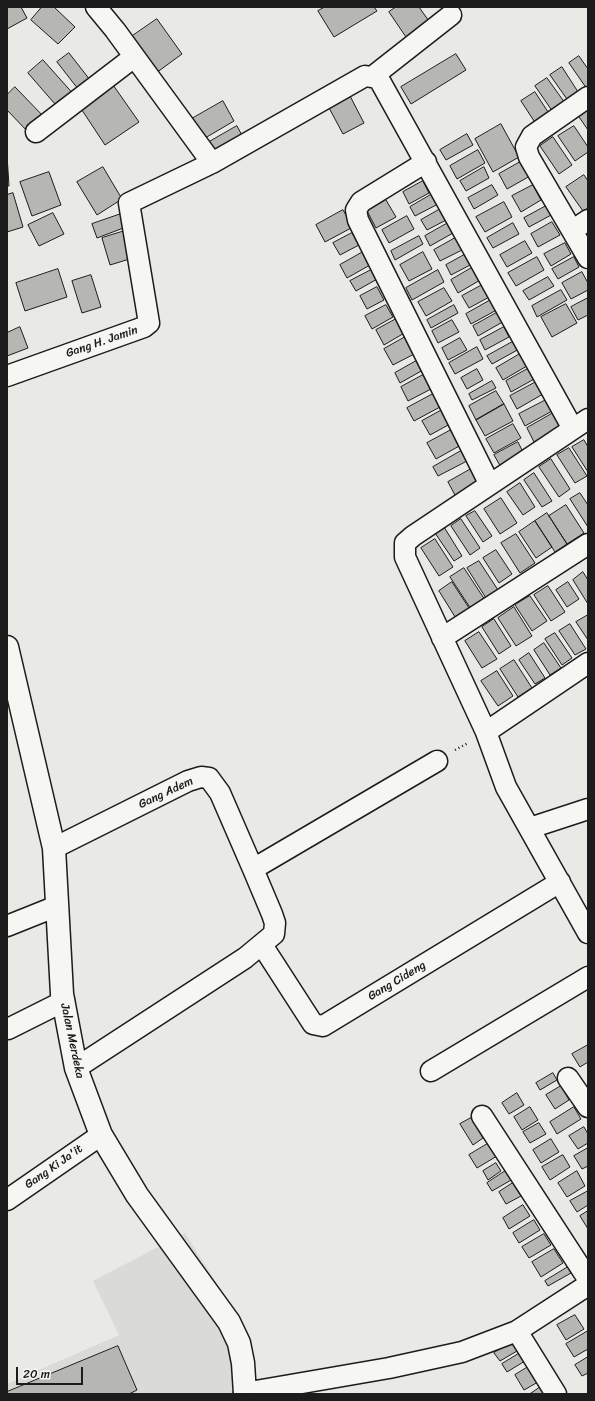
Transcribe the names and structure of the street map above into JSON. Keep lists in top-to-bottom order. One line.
{"streets":{"street":["Gang H. Jamin","Gang Adem","Gang Cideng","Jalan Merdeka","Gang Ki Ja'it"]},"crossings":[["Gang Adem","Jalan Merdeka"],["Jalan Merdeka","Gang Ki Ja'it"]],"scale_bar":"20 m"}
